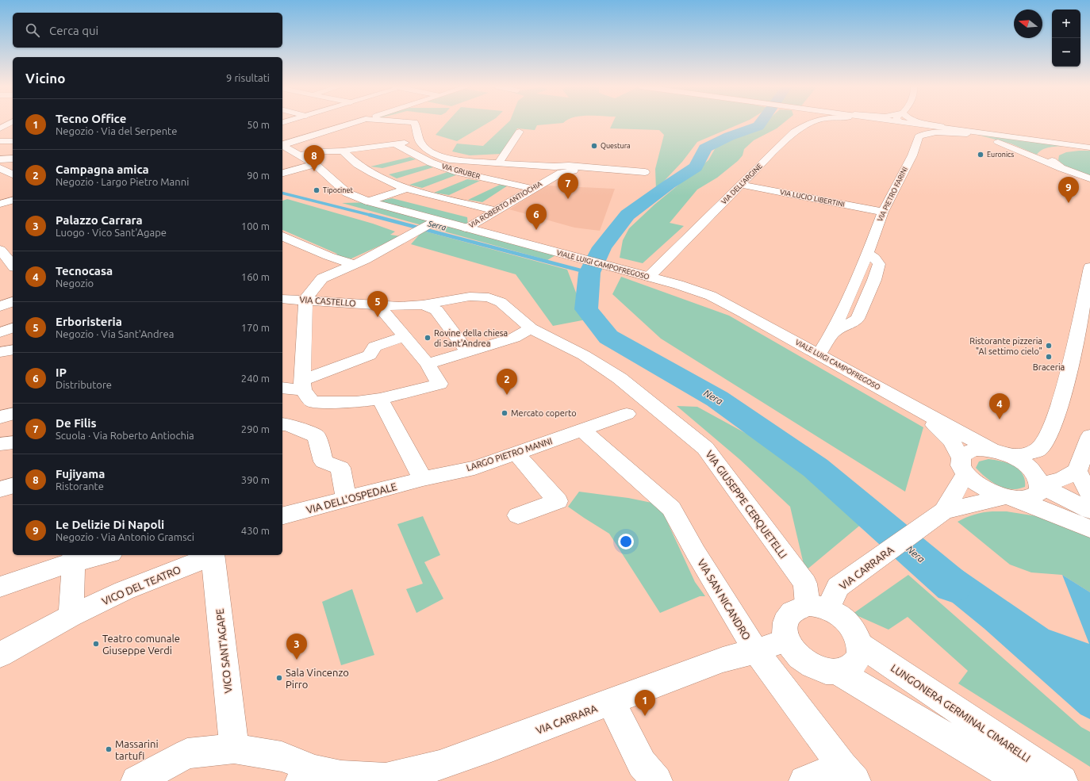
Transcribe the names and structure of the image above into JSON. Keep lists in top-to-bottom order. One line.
{"streets":{"street":["VIA GRUBER","VIA DELL'ARGINE","VIA PIETRO FARINI","VIA LUCIO LIBERTINI","VIA ROBERTO ANTIOCHIA","VIALE LUIGI CAMPOFREGOSO","VIA CASTELLO","LARGO PIETRO MANNI","VIA DELL'OSPEDALE","VIA GIUSEPPE CERQUETELLI","VIA CARRARA","VICO DEL TEATRO","VIA SAN NICANDRO","VICO SANT'AGAPE","LUNGONERA GERMINAL CIMARELLI"]},"crossings":[["VIA GRUBER","VIA ROBERTO ANTIOCHIA"],["VIA DELL'ARGINE","VIA LUCIO LIBERTINI"],["VIA DELL'ARGINE","VIALE LUIGI CAMPOFREGOSO"],["VIA PIETRO FARINI","VIA LUCIO LIBERTINI"],["VIA PIETRO FARINI","VIALE LUIGI CAMPOFREGOSO"],["VIA ROBERTO ANTIOCHIA","VIALE LUIGI CAMPOFREGOSO"],["VIALE LUIGI CAMPOFREGOSO","VIA CARRARA"],["LARGO PIETRO MANNI","VIA DELL'OSPEDALE"],["LARGO PIETRO MANNI","VIA SAN NICANDRO"],["VIA GIUSEPPE CERQUETELLI","VIA CARRARA"],["VIA GIUSEPPE CERQUETELLI","LUNGONERA GERMINAL CIMARELLI"],["VIA CARRARA","VIA SAN NICANDRO"],["VIA CARRARA","VICO SANT'AGAPE"],["VIA CARRARA","LUNGONERA GERMINAL CIMARELLI"]],"water":["Serra","Nera"],"places":["Questura","Euronics","Tipocinet","Rovine della chiesa di Sant'Andrea","Ristorante pizzeria \"Al settimo cielo\"","Braceria","Mercato coperto","Teatro comunale Giuseppe Verdi","Sala Vincenzo Pirro","Massarini tartufi"],"north":"left","page":{"map_buttons":["+","−"],"search":"Cerca qui","heading":["Vicino","9 risultati"],"list":[{"mark":"1","name":"Tecno Office","note":"Negozio · Via del Serpente","value":"50 m"},{"mark":"2","name":"Campagna amica","note":"Negozio · Largo Pietro Manni","value":"90 m"},{"mark":"3","name":"Palazzo Carrara","note":"Luogo · Vico Sant'Agape","value":"100 m"},{"mark":"4","name":"Tecnocasa","note":"Negozio","value":"160 m"},{"mark":"5","name":"Erboristeria","note":"Negozio · Via Sant'Andrea","value":"170 m"},{"mark":"6","name":"IP","note":"Distributore","value":"240 m"},{"mark":"7","name":"De Filis","note":"Scuola · Via Roberto Antiochia","value":"290 m"},{"mark":"8","name":"Fujiyama","note":"Ristorante","value":"390 m"},{"mark":"9","name":"Le Delizie Di Napoli","note":"Negozio · Via Antonio Gramsci","value":"430 m"}],"pins":["8","7","9","6","5","2","4","3","1"]}}
